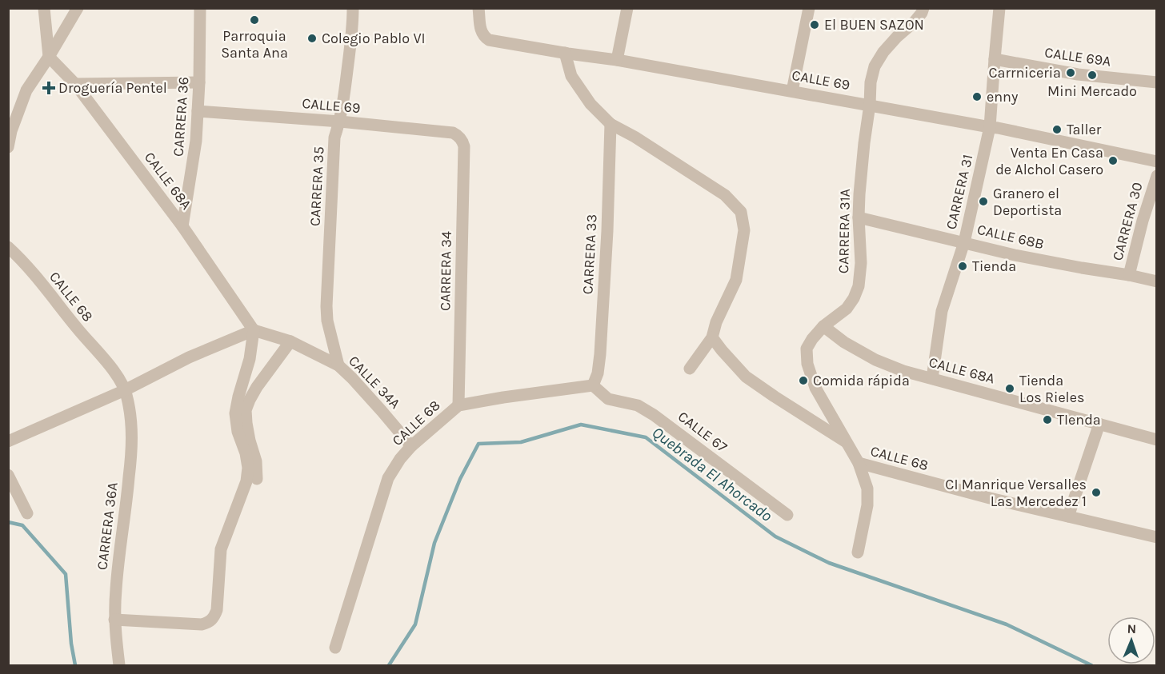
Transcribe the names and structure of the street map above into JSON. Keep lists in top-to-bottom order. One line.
{"streets":{"street":["CALLE 69A","CALLE 69","CARRERA 36","CALLE 68A","CARRERA 35","CARRERA 31","CARRERA 30","CARRERA 31A","CALLE 68B","CARRERA 33","CARRERA 34","CALLE 68","CALLE 34A","CALLE 67","CARRERA 36A"]},"crossings":[["CALLE 69A","CARRERA 31"],["CALLE 69","CARRERA 36"],["CALLE 69","CARRERA 35"],["CALLE 69","CARRERA 31"],["CALLE 69","CARRERA 31A"],["CALLE 69","CARRERA 34"],["CARRERA 36","CALLE 68A"],["CALLE 68A","CARRERA 31"],["CALLE 68A","CARRERA 31A"],["CALLE 68A","CALLE 34A"],["CARRERA 35","CALLE 34A"],["CARRERA 31","CALLE 68B"],["CARRERA 30","CALLE 68B"],["CARRERA 31A","CALLE 68B"],["CARRERA 31A","CALLE 68"],["CARRERA 33","CALLE 68"],["CARRERA 33","CALLE 67"],["CARRERA 34","CALLE 68"],["CALLE 68","CALLE 34A"],["CALLE 68","CALLE 67"],["CALLE 68","CARRERA 36A"]],"water":["Quebrada El Ahorcado"],"places":{"other":["Parroquia Santa Ana","El BUEN SAZON","Colegio Pablo VI","Carrniceria","Mini Mercado","enny","Taller","Venta En Casa de Alchol Casero","Granero el Deportista","Tienda","Comida rápida","Tienda Los Rieles","TIenda","CI Manrique Versalles Las Mercedez 1"],"health":["Droguería Pentel"]},"north":"top"}
